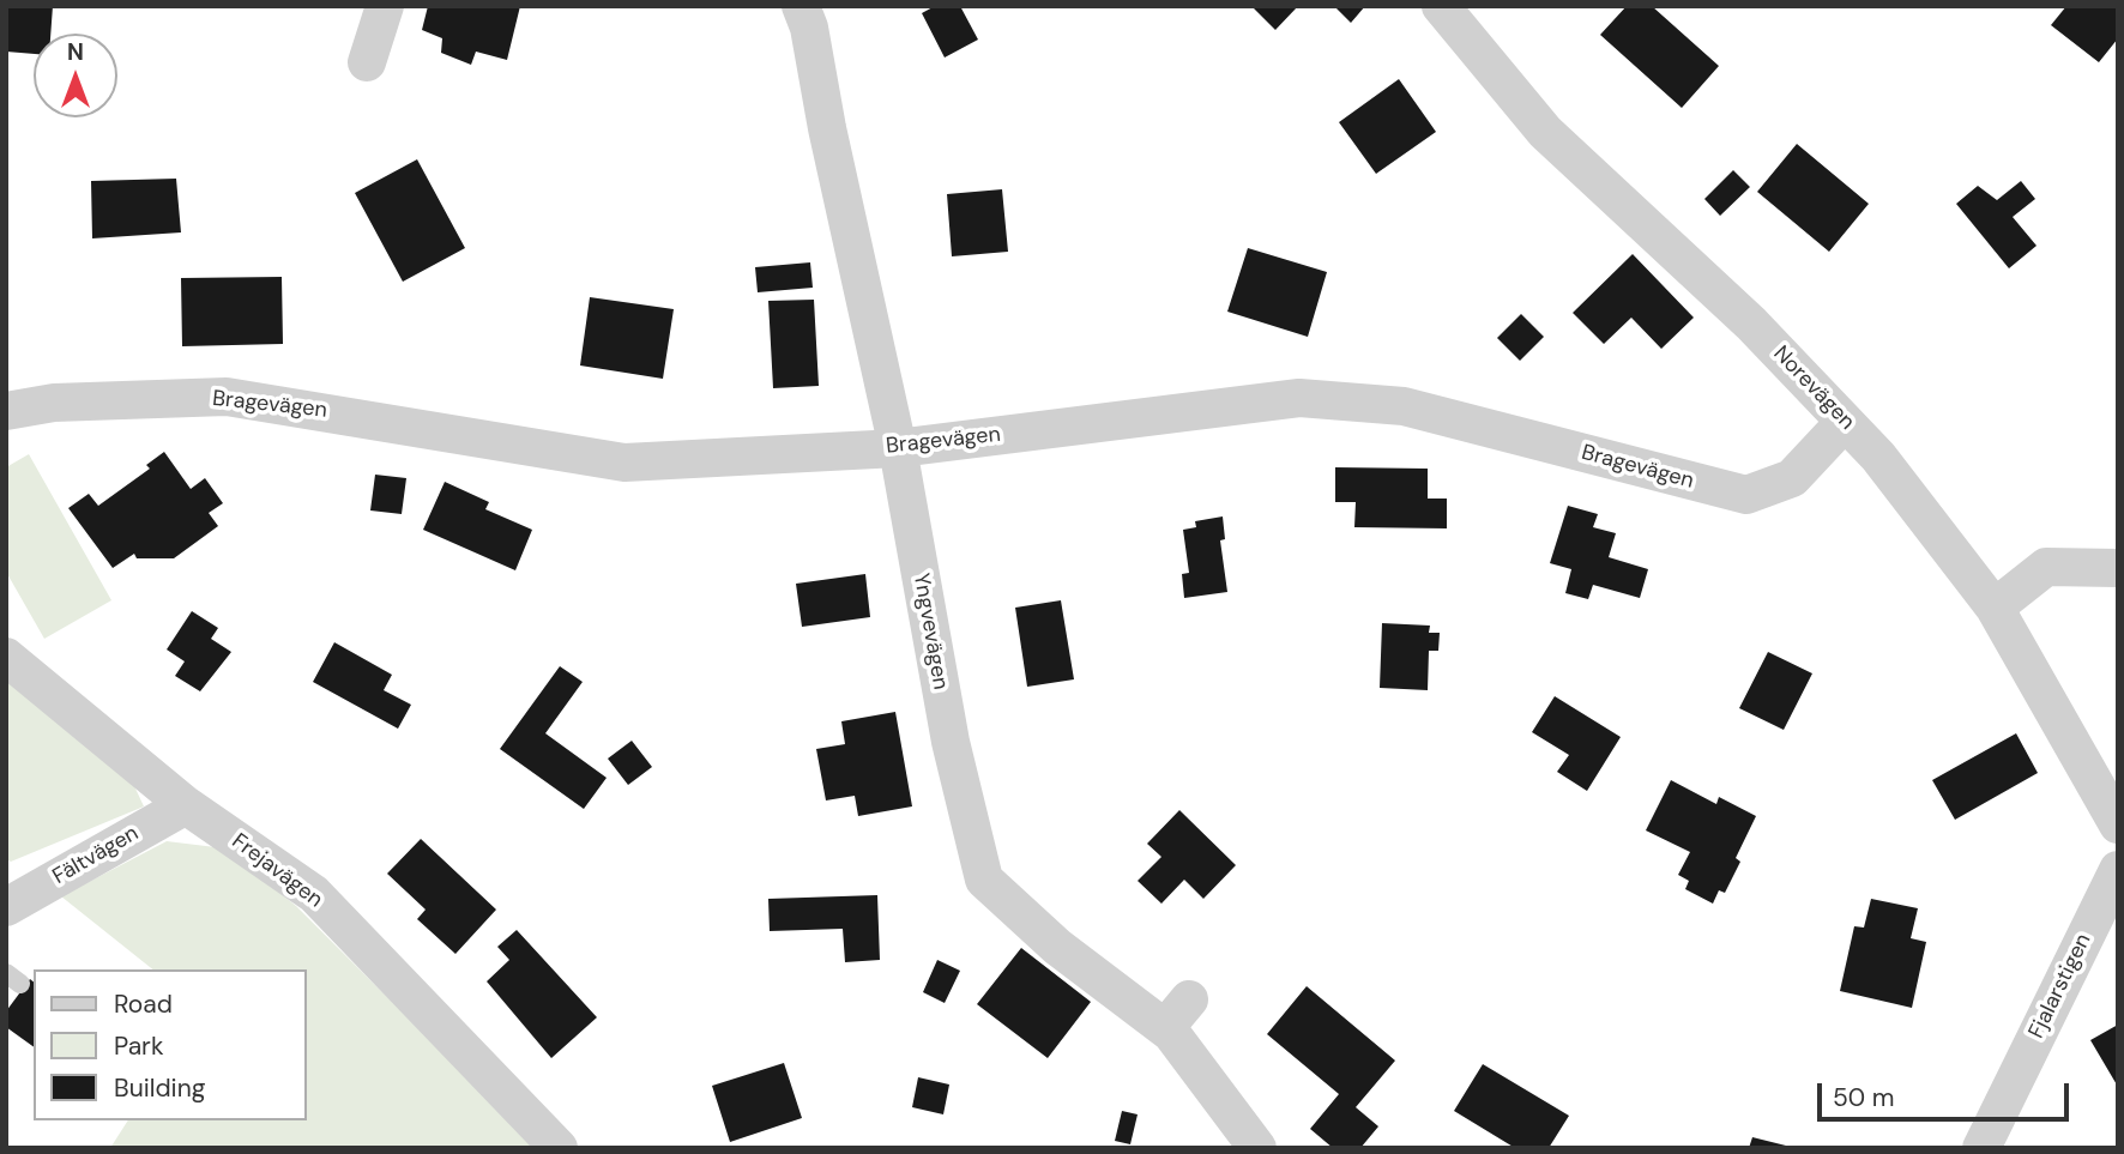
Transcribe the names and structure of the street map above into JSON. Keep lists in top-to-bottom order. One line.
{"streets":{"street":["Norevägen","Bragevägen","Yngvevägen","Fältvägen","Frejavägen","Fjalarstigen"]},"crossings":[["Norevägen","Bragevägen"],["Bragevägen","Yngvevägen"],["Fältvägen","Frejavägen"]],"legend":["Road","Park","Building"],"scale_bar":"50 m","north":"top"}
